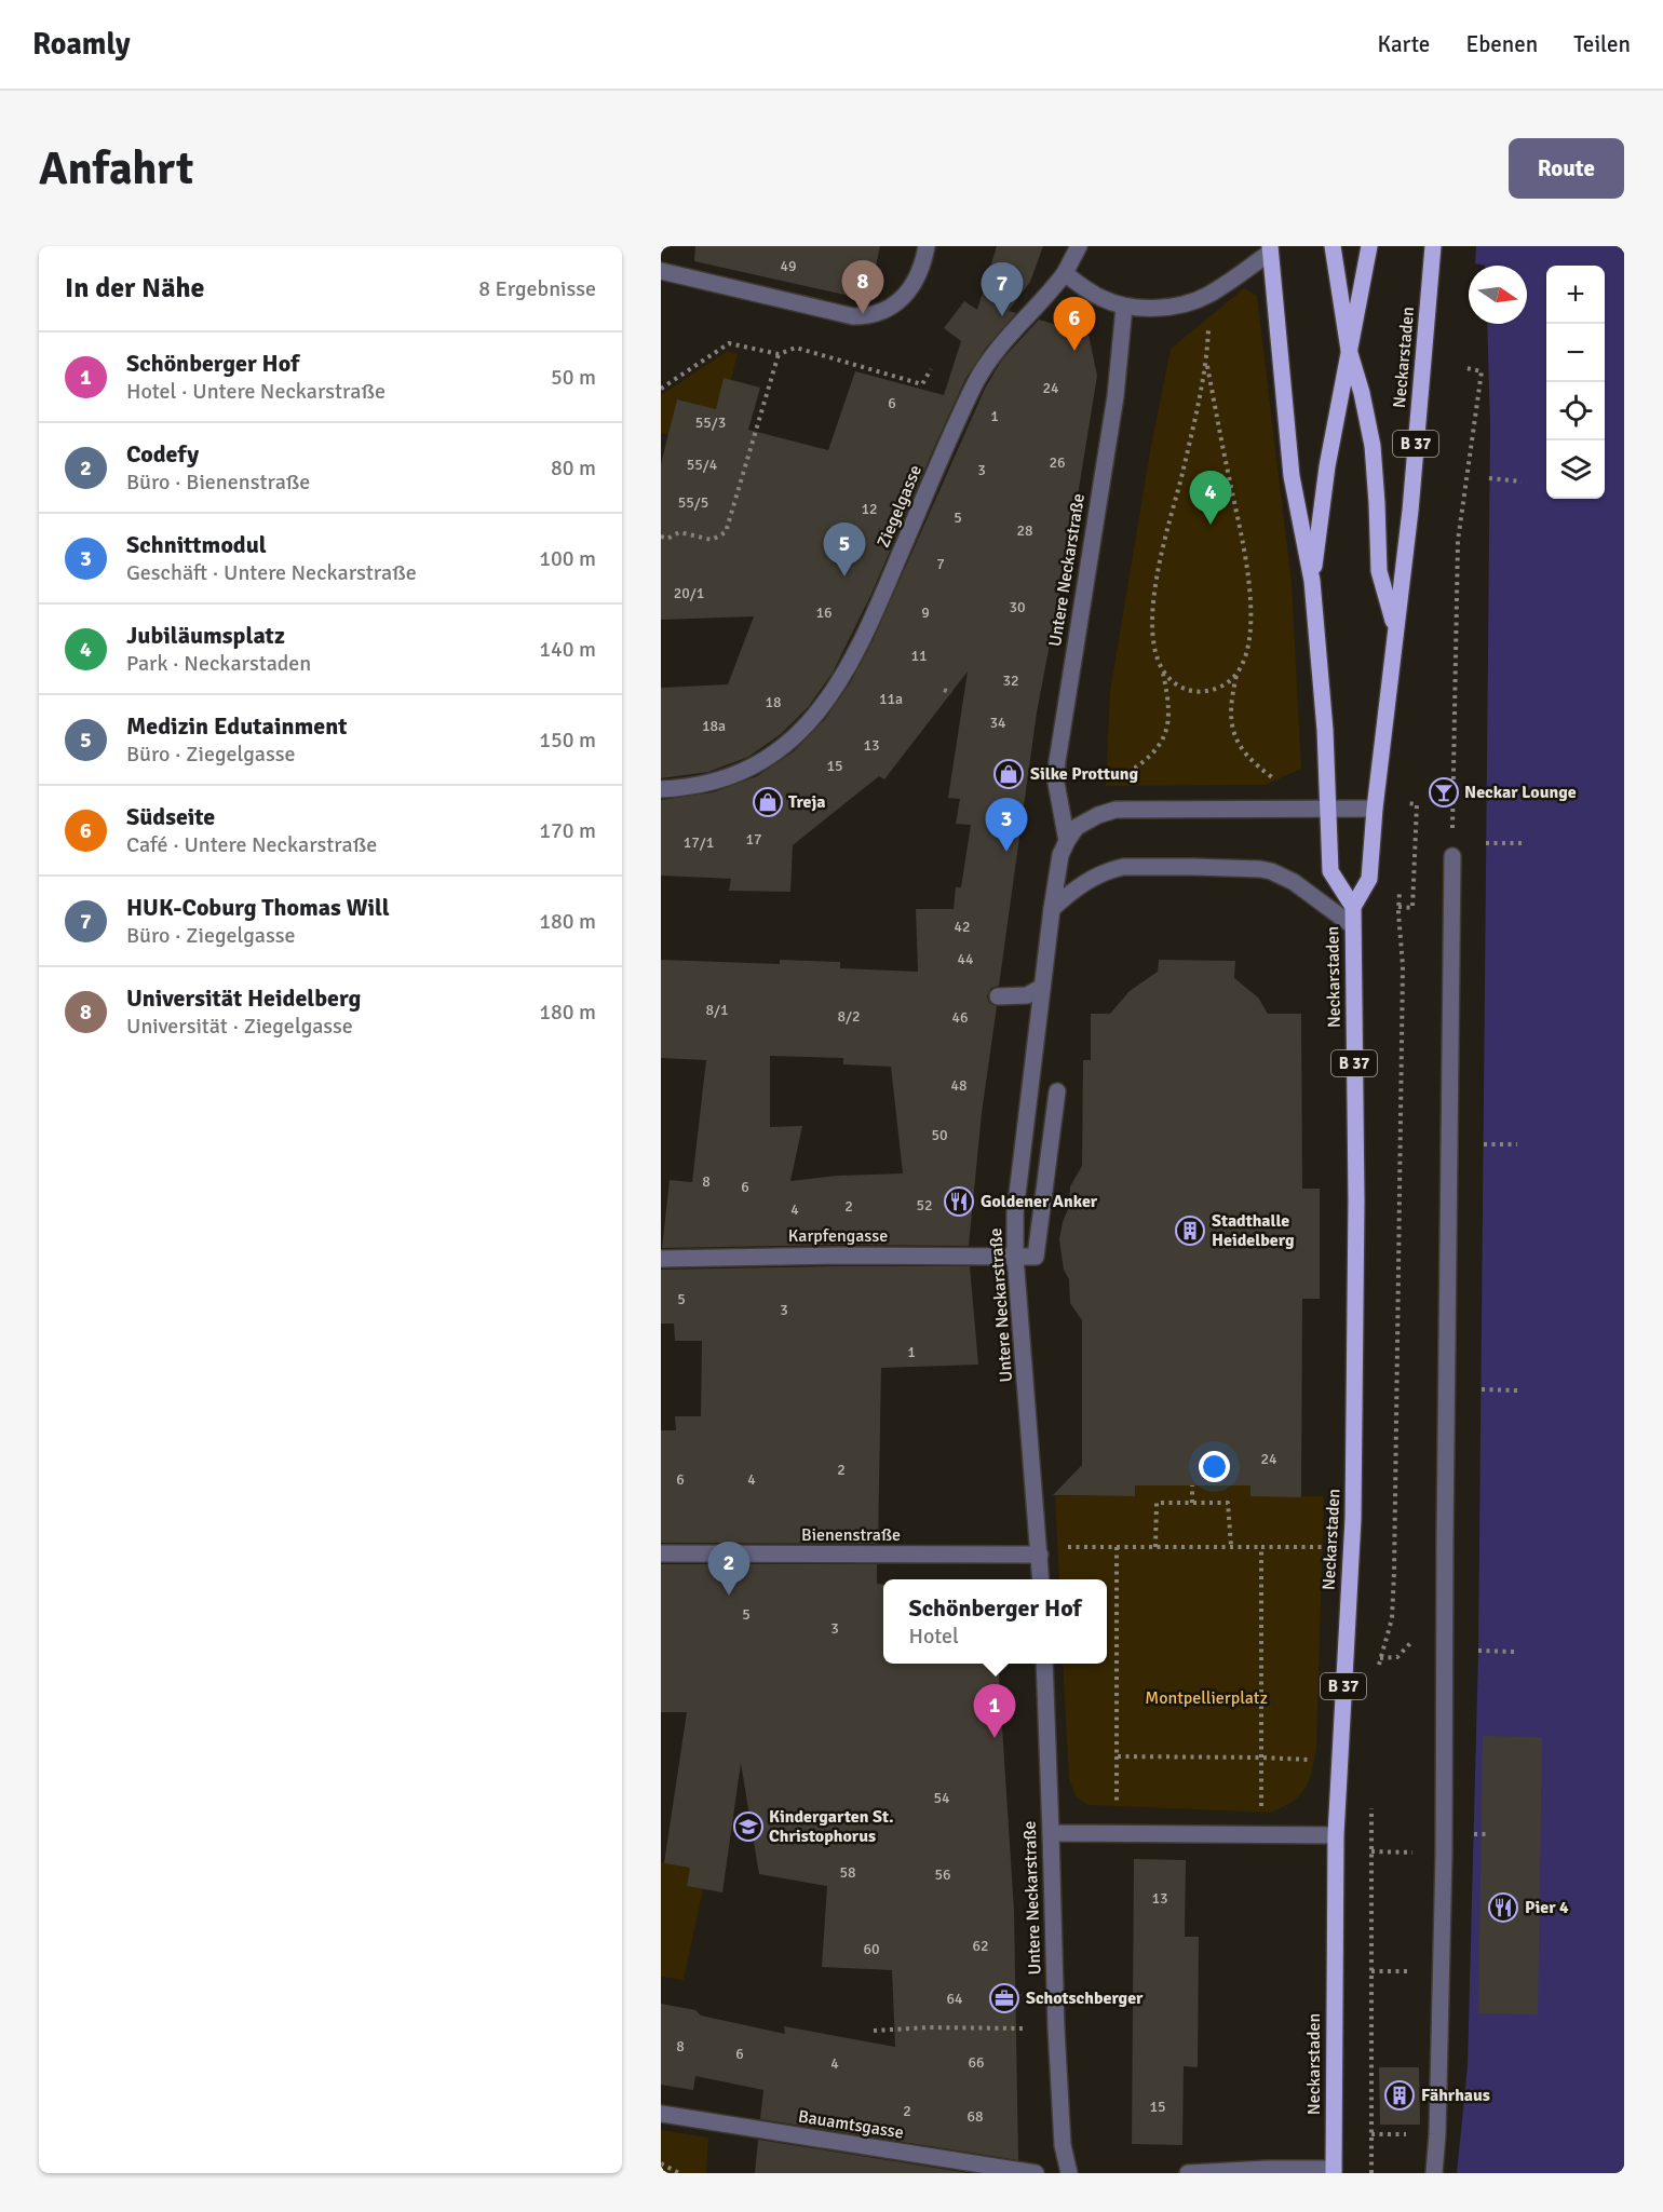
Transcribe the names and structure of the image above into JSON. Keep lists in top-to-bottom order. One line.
{"streets":{"main road":["Neckarstaden","B 37"],"street":["Ziegelgasse","Untere Neckarstraße","Karpfengasse","Bienenstraße","Bauamtsgasse"]},"crossings":[["Untere Neckarstraße","Karpfengasse"],["Untere Neckarstraße","Bienenstraße"]],"parks":["Montpellierplatz"],"places":{"shop":["Silke Prottung","Treja"],"bar":["Neckar Lounge"],"restaurant":["Goldener Anker","Pier 4"],"building":["Stadthalle Heidelberg","Fährhaus"],"school or university":["Kindergarten St. Christophorus"],"office":["Schotschberger"]},"house_numbers":["49","24","6","1","55/3","26","55/4","3","55/5","12","5","28","7","20/1","30","16","9","11","32","11a","18","34","18a","13","15","17","17/1","42","44","8/1","8/2","46","48","50","8","6","52","2","4","5","3","1","24","2","6","4","5","3","54","58","56","13","62","60","64","8","6","66","4","15","2","68"],"north":"right","page":{"header":"Roamly","nav":["Karte","Ebenen","Teilen"],"buttons":"Route","title":"Anfahrt","heading":["In der Nähe","8 Ergebnisse"],"pins":["8","7","6","4","5","3","2","1"],"map_buttons":["+","−"],"list":[{"mark":"1","name":"Schönberger Hof","note":"Hotel · Untere Neckarstraße","value":"50 m"},{"mark":"2","name":"Codefy","note":"Büro · Bienenstraße","value":"80 m"},{"mark":"3","name":"Schnittmodul","note":"Geschäft · Untere Neckarstraße","value":"100 m"},{"mark":"4","name":"Jubiläumsplatz","note":"Park · Neckarstaden","value":"140 m"},{"mark":"5","name":"Medizin Edutainment","note":"Büro · Ziegelgasse","value":"150 m"},{"mark":"6","name":"Südseite","note":"Café · Untere Neckarstraße","value":"170 m"},{"mark":"7","name":"HUK-Coburg Thomas Will","note":"Büro · Ziegelgasse","value":"180 m"},{"mark":"8","name":"Universität Heidelberg","note":"Universität · Ziegelgasse","value":"180 m"}],"popup":["Schönberger Hof","Hotel"]}}
